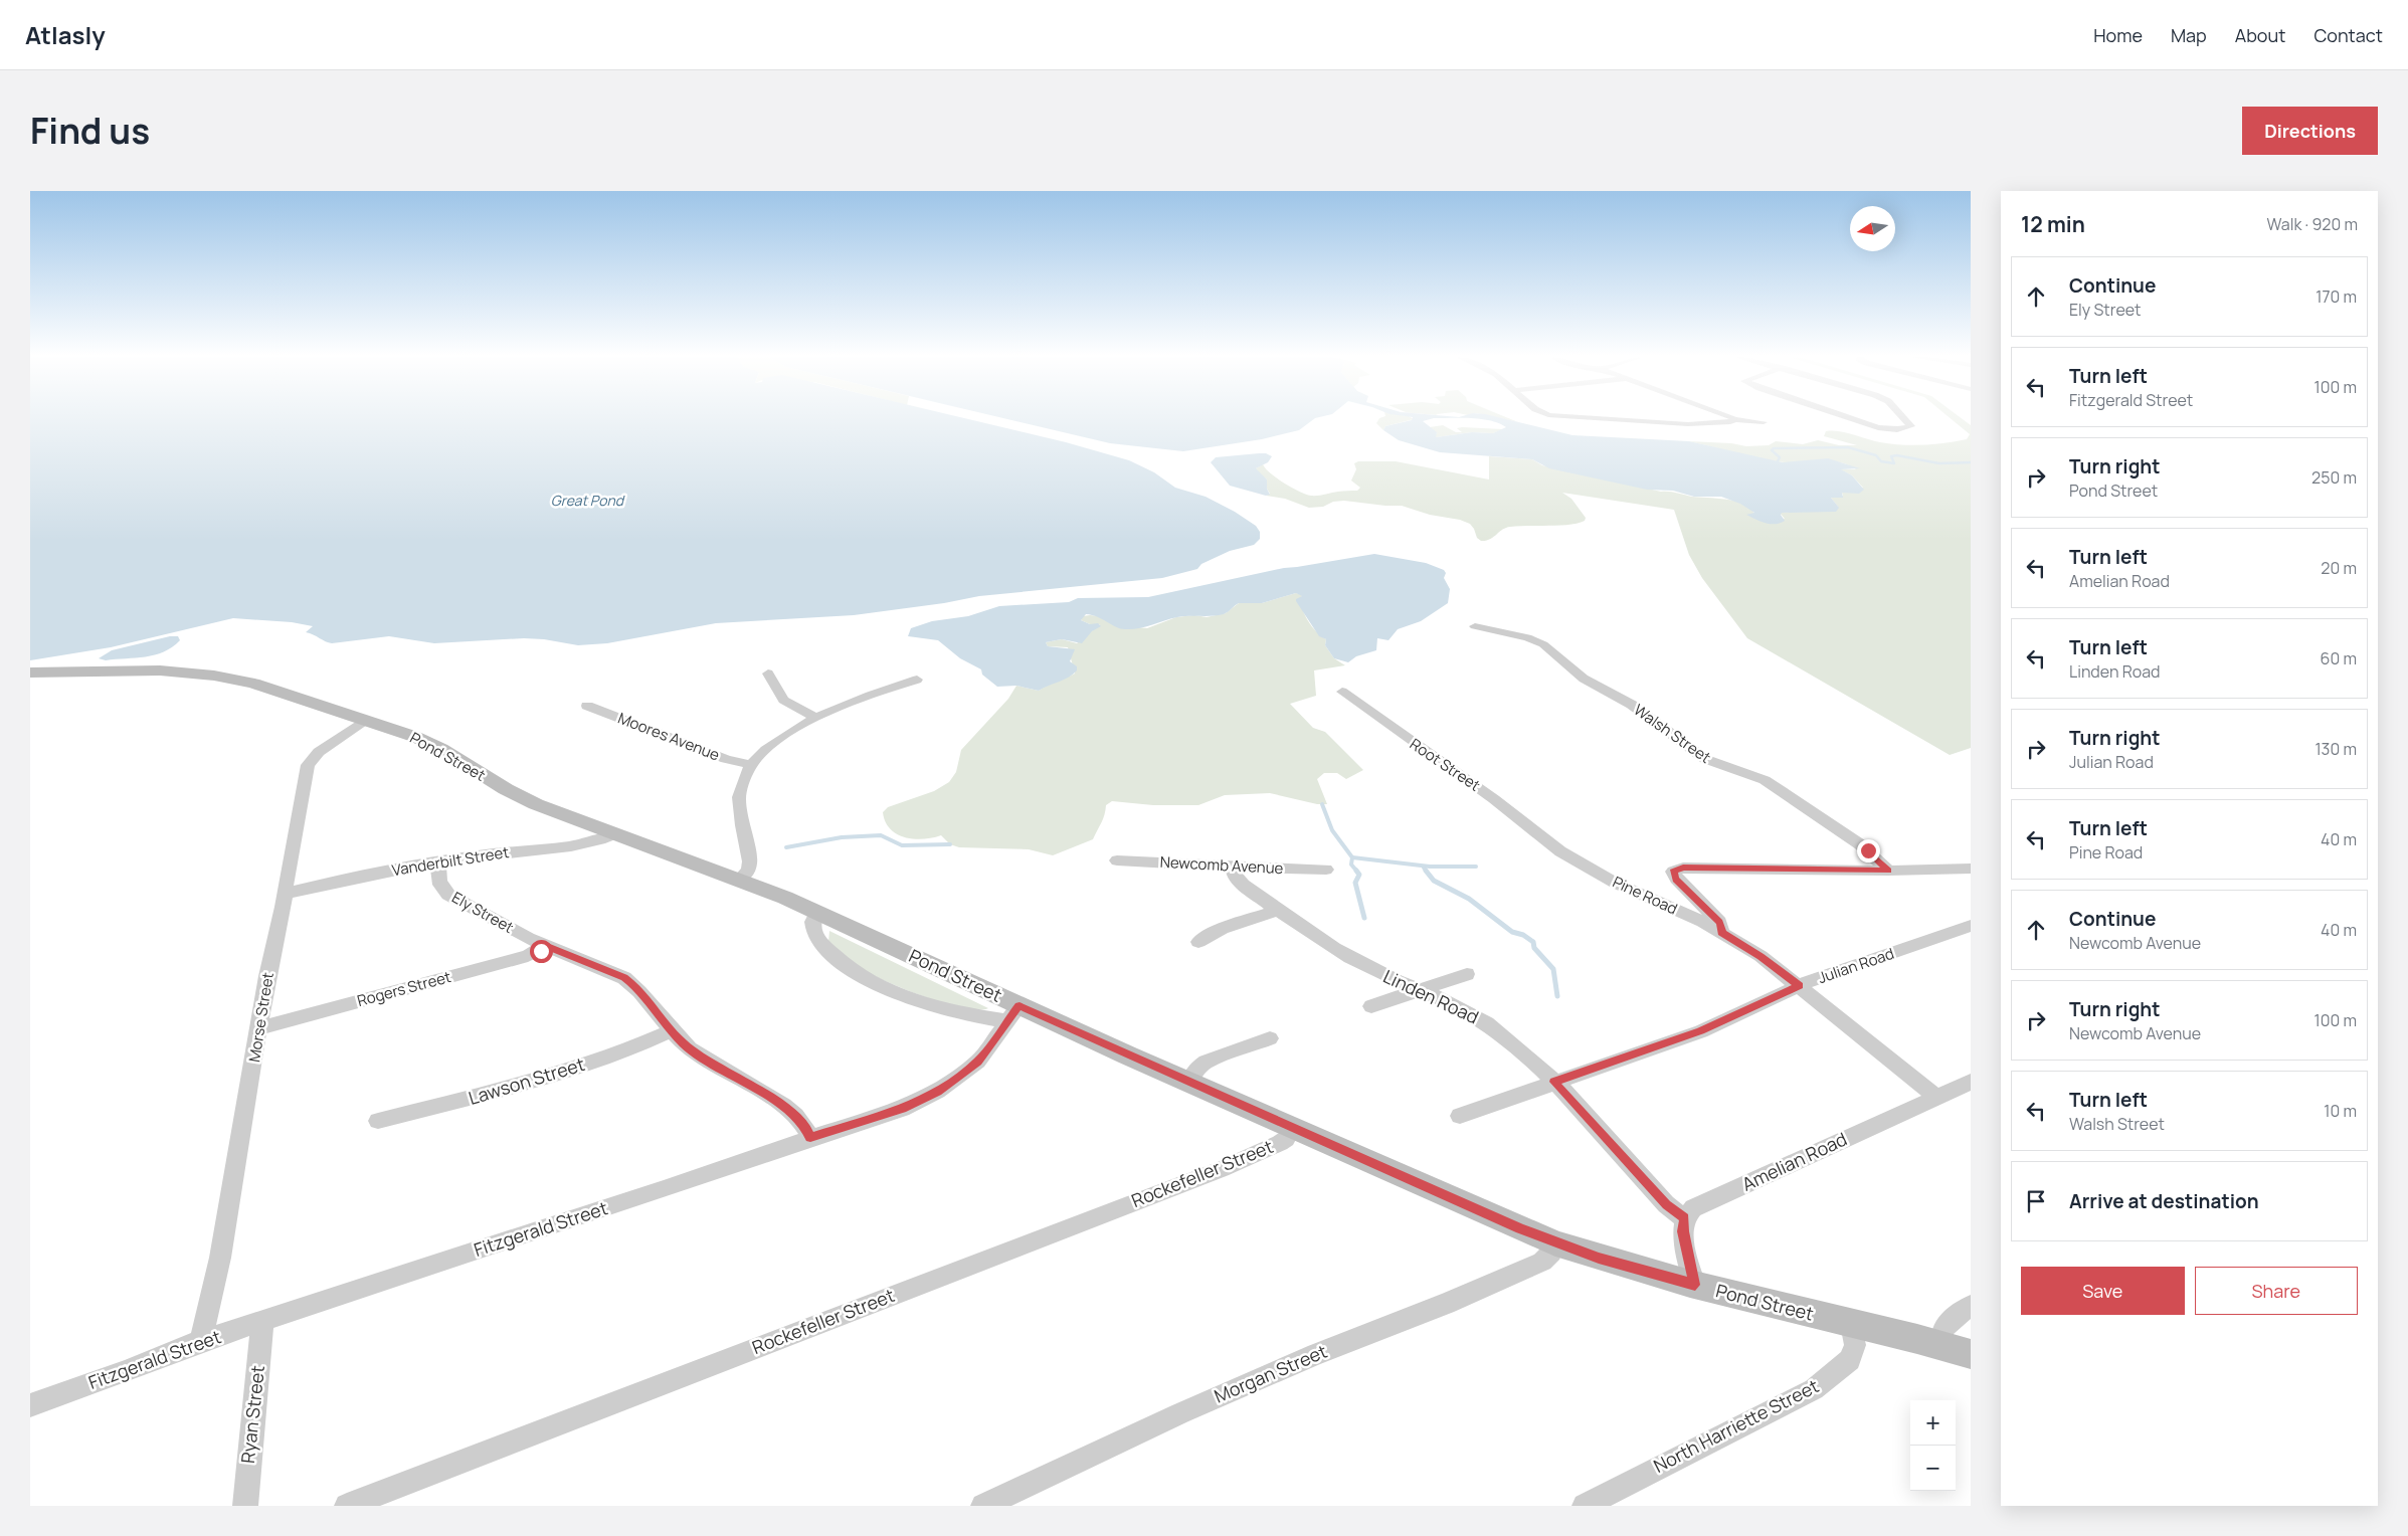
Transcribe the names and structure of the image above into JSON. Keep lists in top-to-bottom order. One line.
{"streets":{"main road":["Pond Street"],"street":["Walsh Street","Moores Avenue","Root Street","Vanderbilt Street","Newcomb Avenue","Pine Road","Ely Street","Julian Road","Rogers Street","Linden Road","Morse Street","Lawson Street","Amelian Road","Rockefeller Street","Fitzgerald Street","Morgan Street","Ryan Street","North Harriette Street"]},"crossings":[["Pond Street","Vanderbilt Street"],["Pond Street","Morse Street"],["Pond Street","Rockefeller Street"],["Pond Street","Fitzgerald Street"],["Pond Street","Morgan Street"],["Pond Street","North Harriette Street"],["Root Street","Pine Road"],["Vanderbilt Street","Ely Street"],["Vanderbilt Street","Morse Street"],["Newcomb Avenue","Linden Road"],["Pine Road","Julian Road"],["Pine Road","Amelian Road"],["Ely Street","Rogers Street"],["Ely Street","Lawson Street"],["Ely Street","Fitzgerald Street"],["Julian Road","Linden Road"],["Rogers Street","Morse Street"],["Linden Road","Amelian Road"],["Morse Street","Fitzgerald Street"],["Fitzgerald Street","Ryan Street"]],"water":["Great Pond"],"north":"left","page":{"header":"Atlasly","nav":["Home","Map","About","Contact"],"title":"Find us","buttons":["Directions",["Save","Share"]],"heading":["12 min","Walk · 920 m"],"list":[["Continue","Ely Street","170 m"],["Turn left","Fitzgerald Street","100 m"],["Turn right","Pond Street","250 m"],["Turn left","Amelian Road","20 m"],["Turn left","Linden Road","60 m"],["Turn right","Julian Road","130 m"],["Turn left","Pine Road","40 m"],["Continue","Newcomb Avenue","40 m"],["Turn right","Newcomb Avenue","100 m"],["Turn left","Walsh Street","10 m"],"Arrive at destination"],"map_buttons":["+","−"]}}
